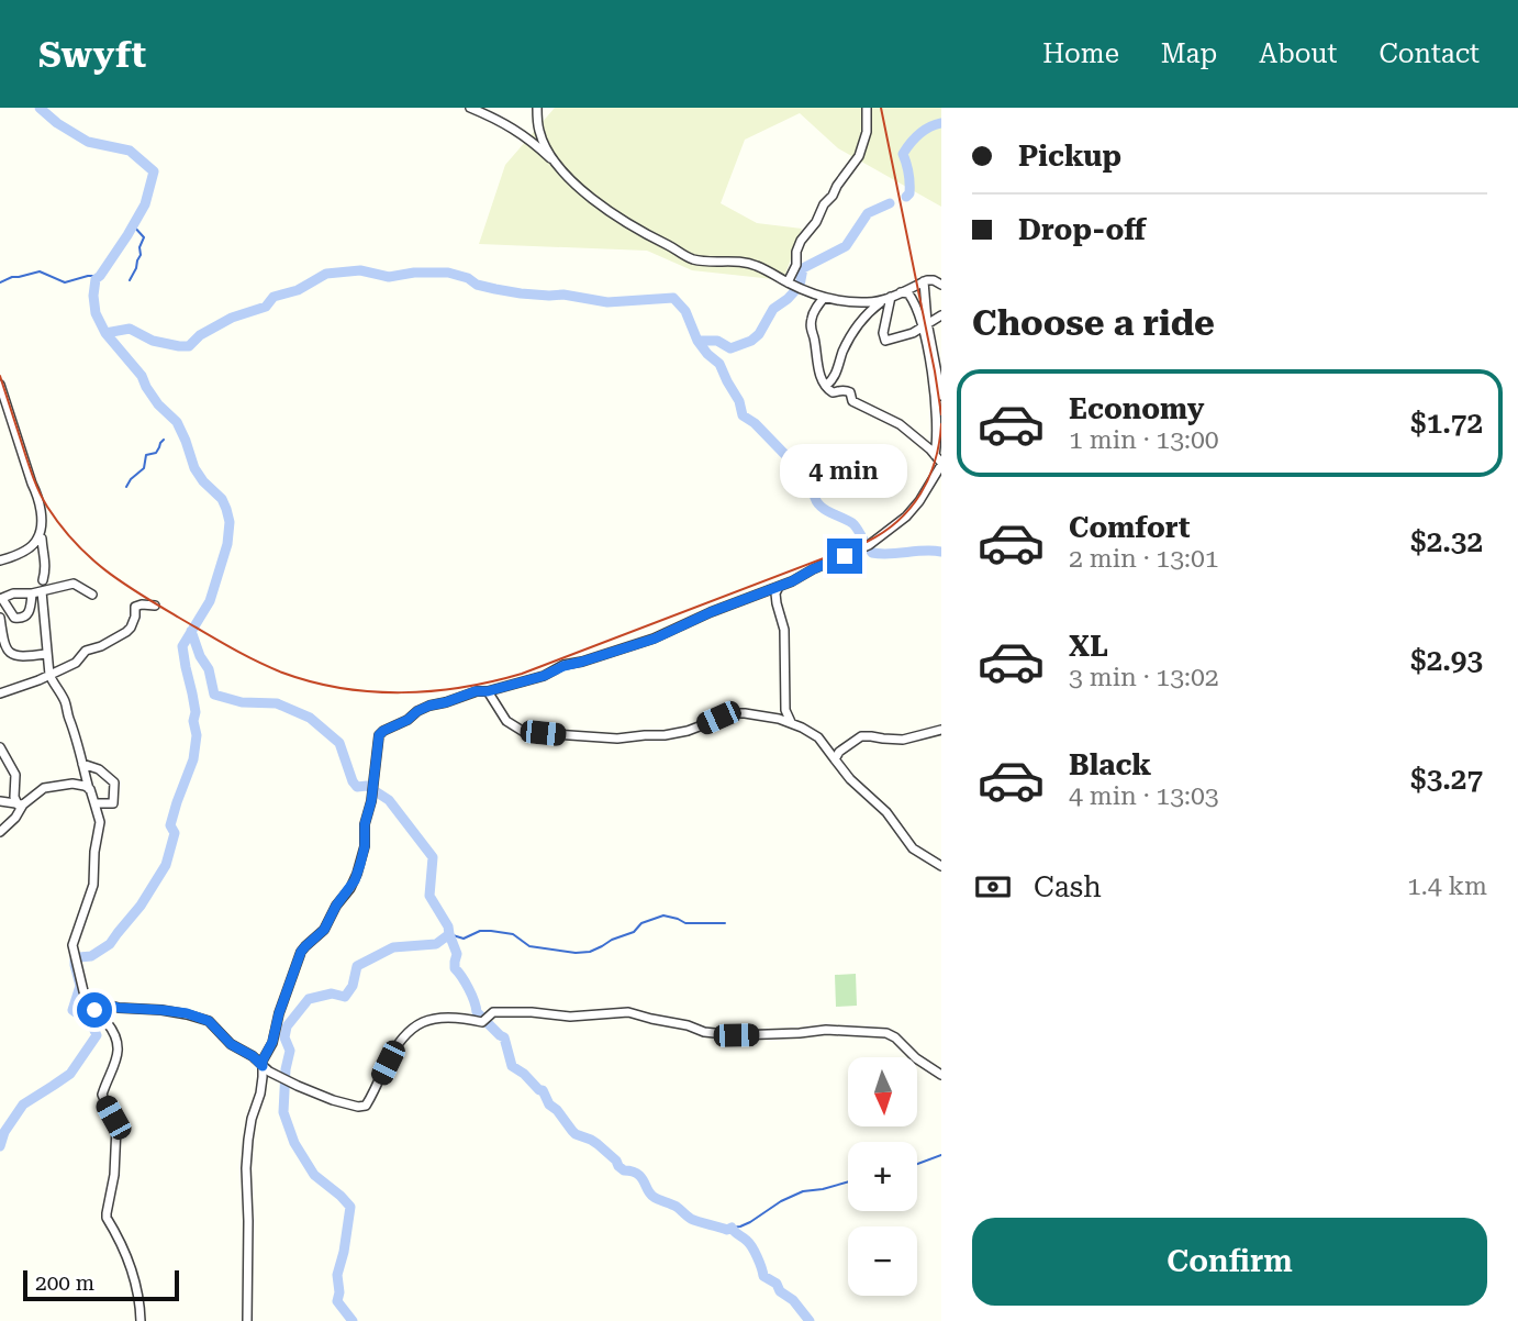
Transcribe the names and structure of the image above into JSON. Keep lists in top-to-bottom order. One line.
{"scale_bar":"200 m","north":"bottom","page":{"header":"Swyft","nav":["Home","Map","About","Contact"],"banner":["Pickup","Drop-off"],"heading":"Choose a ride","list":[{"name":"Economy","note":"1 min · 13:00","value":"$1.72"},{"name":"Comfort","note":"2 min · 13:01","value":"$2.32"},{"name":"XL","note":"3 min · 13:02","value":"$2.93"},{"name":"Black","note":"4 min · 13:03","value":"$3.27"}],"bubble":"4 min","pay":["Cash","1.4 km"],"map_buttons":["+","−"],"buttons":"Confirm","scale":"200 m"}}
